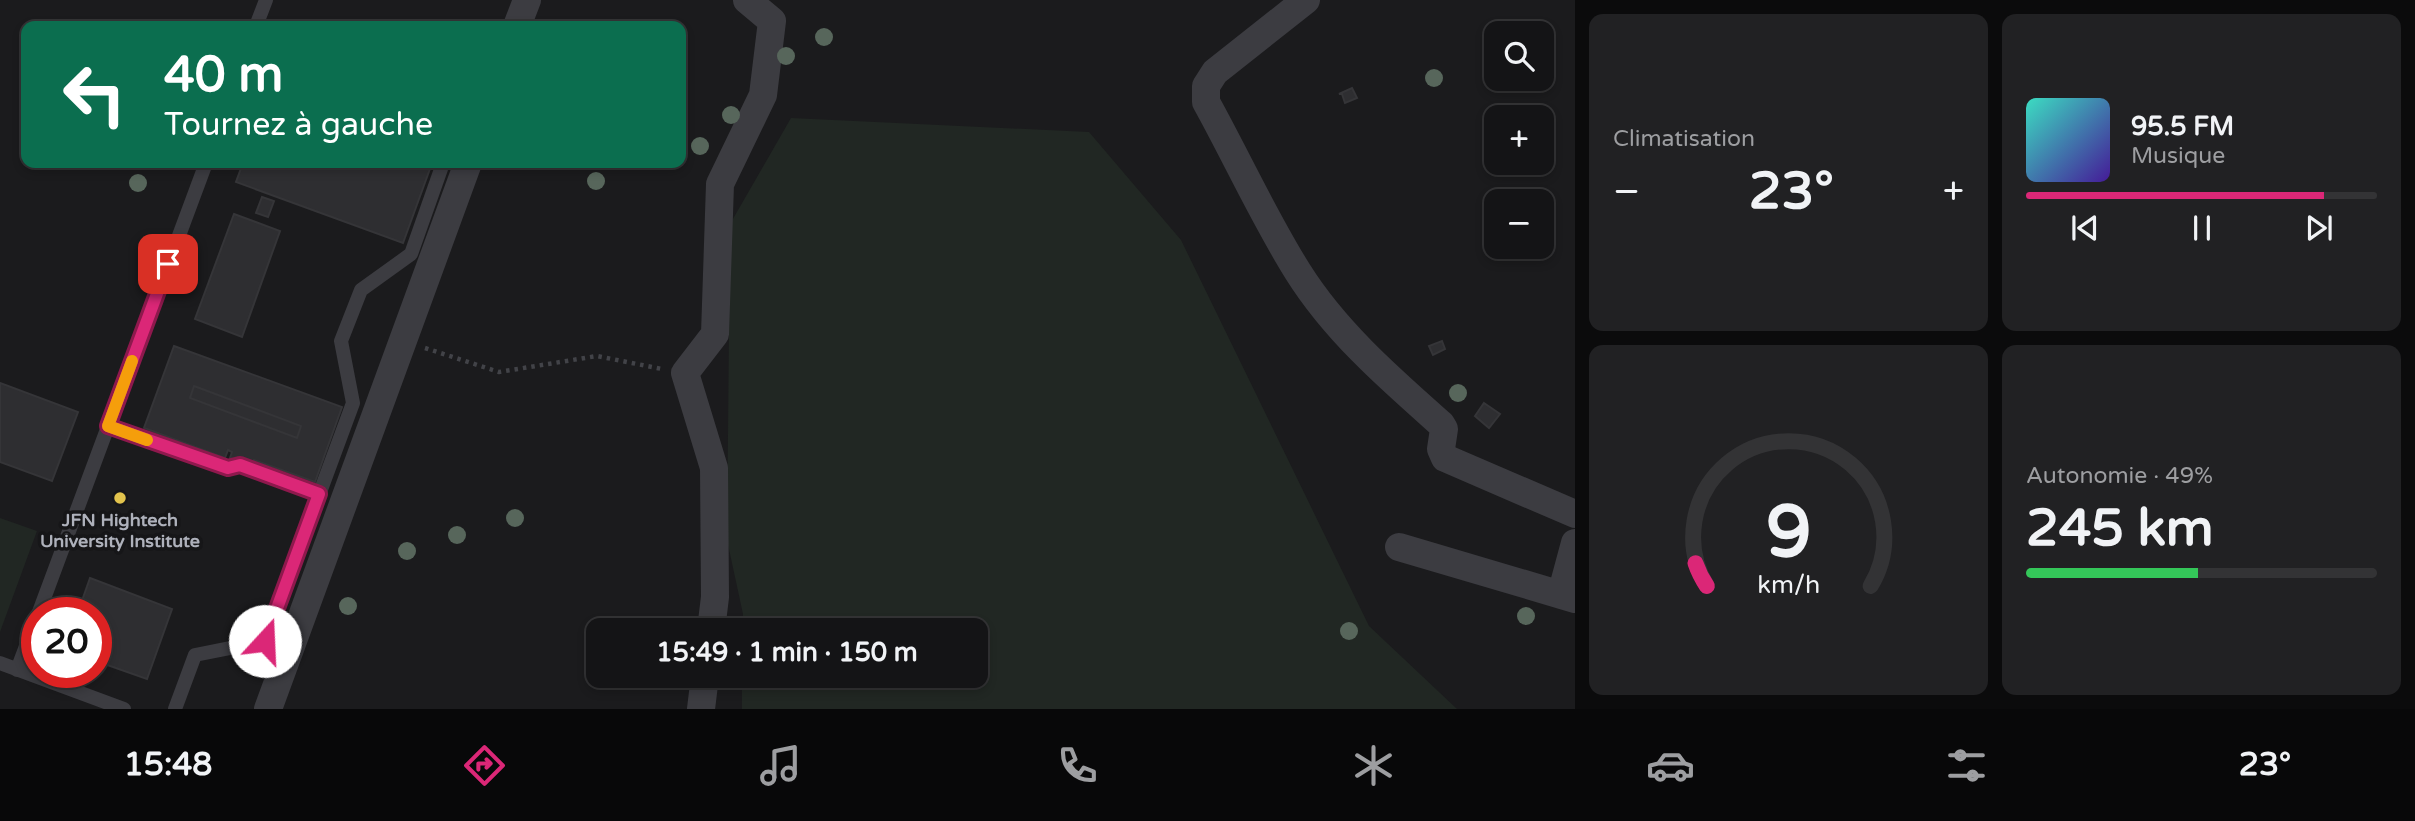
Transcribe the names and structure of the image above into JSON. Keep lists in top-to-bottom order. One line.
{"places":["JFN Hightech University Institute"],"page":{"tile":["Climatisation",["Autonomie · 49%","245 km"]],"map_buttons":["+","−"],"turn":["40 m","Tournez à gauche"],"song":["95.5 FM","Musique"],"heat":["−","23°","+"],"limit":"20","trip":"15:49 · 1 min · 150 m","tabs":["15:48","23°"],"gauge":["9","km/h"]}}
